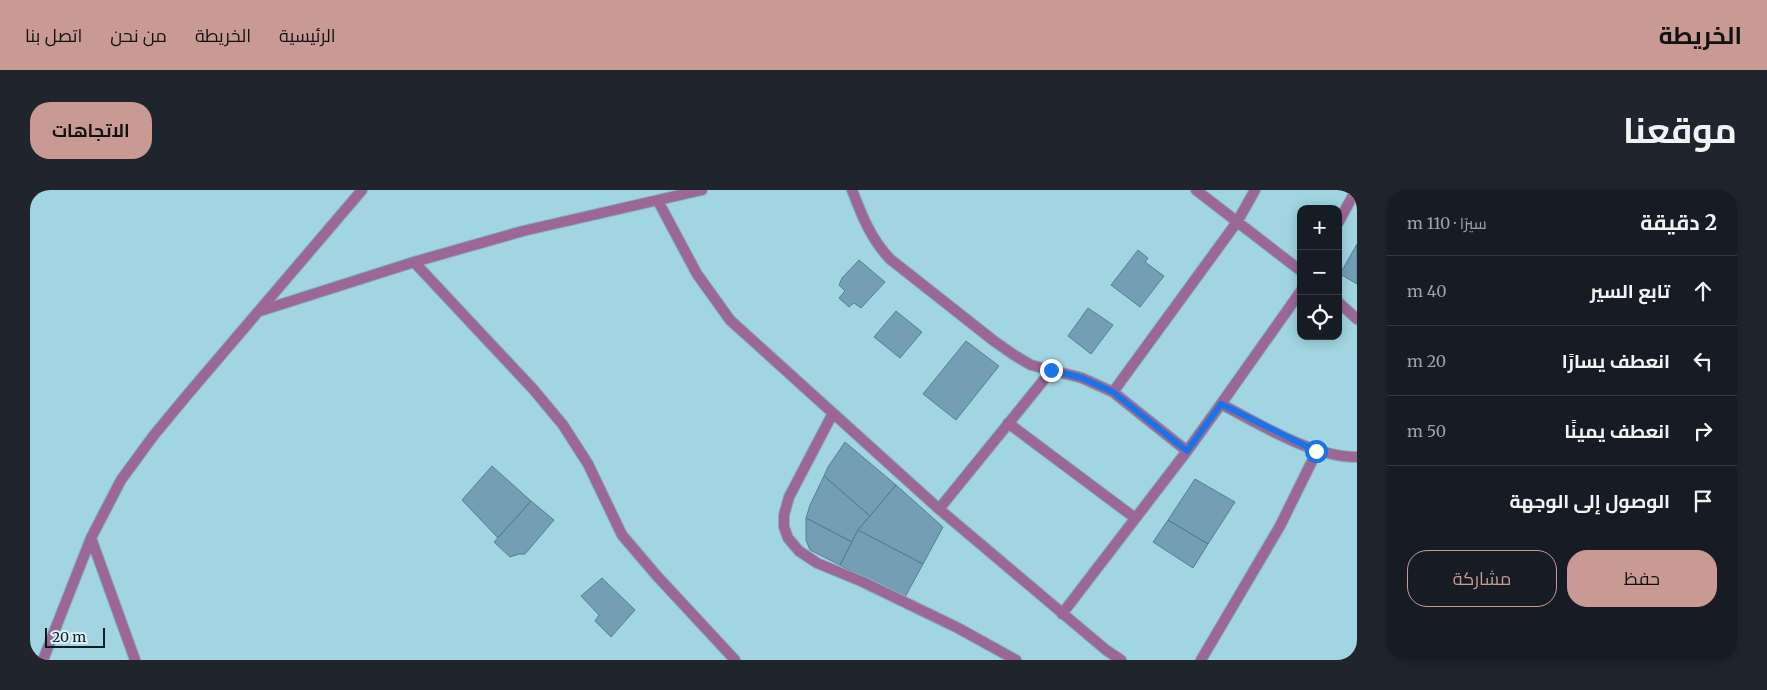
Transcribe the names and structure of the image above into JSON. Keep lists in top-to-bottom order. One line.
{"scale_bar":"20 m","page":{"header":"الخريطة","nav":["الرئيسية","الخريطة","من نحن","اتصل بنا"],"title":"موقعنا","buttons":["الاتجاهات",["حفظ","مشاركة"]],"heading":["2 دقيقة","سيرًا · 110 m"],"map_buttons":["+","−"],"list":[["تابع السير","40 m"],["انعطف يسارًا","20 m"],["انعطف يمينًا","50 m"],"الوصول إلى الوجهة"],"scale":"20 m"}}
